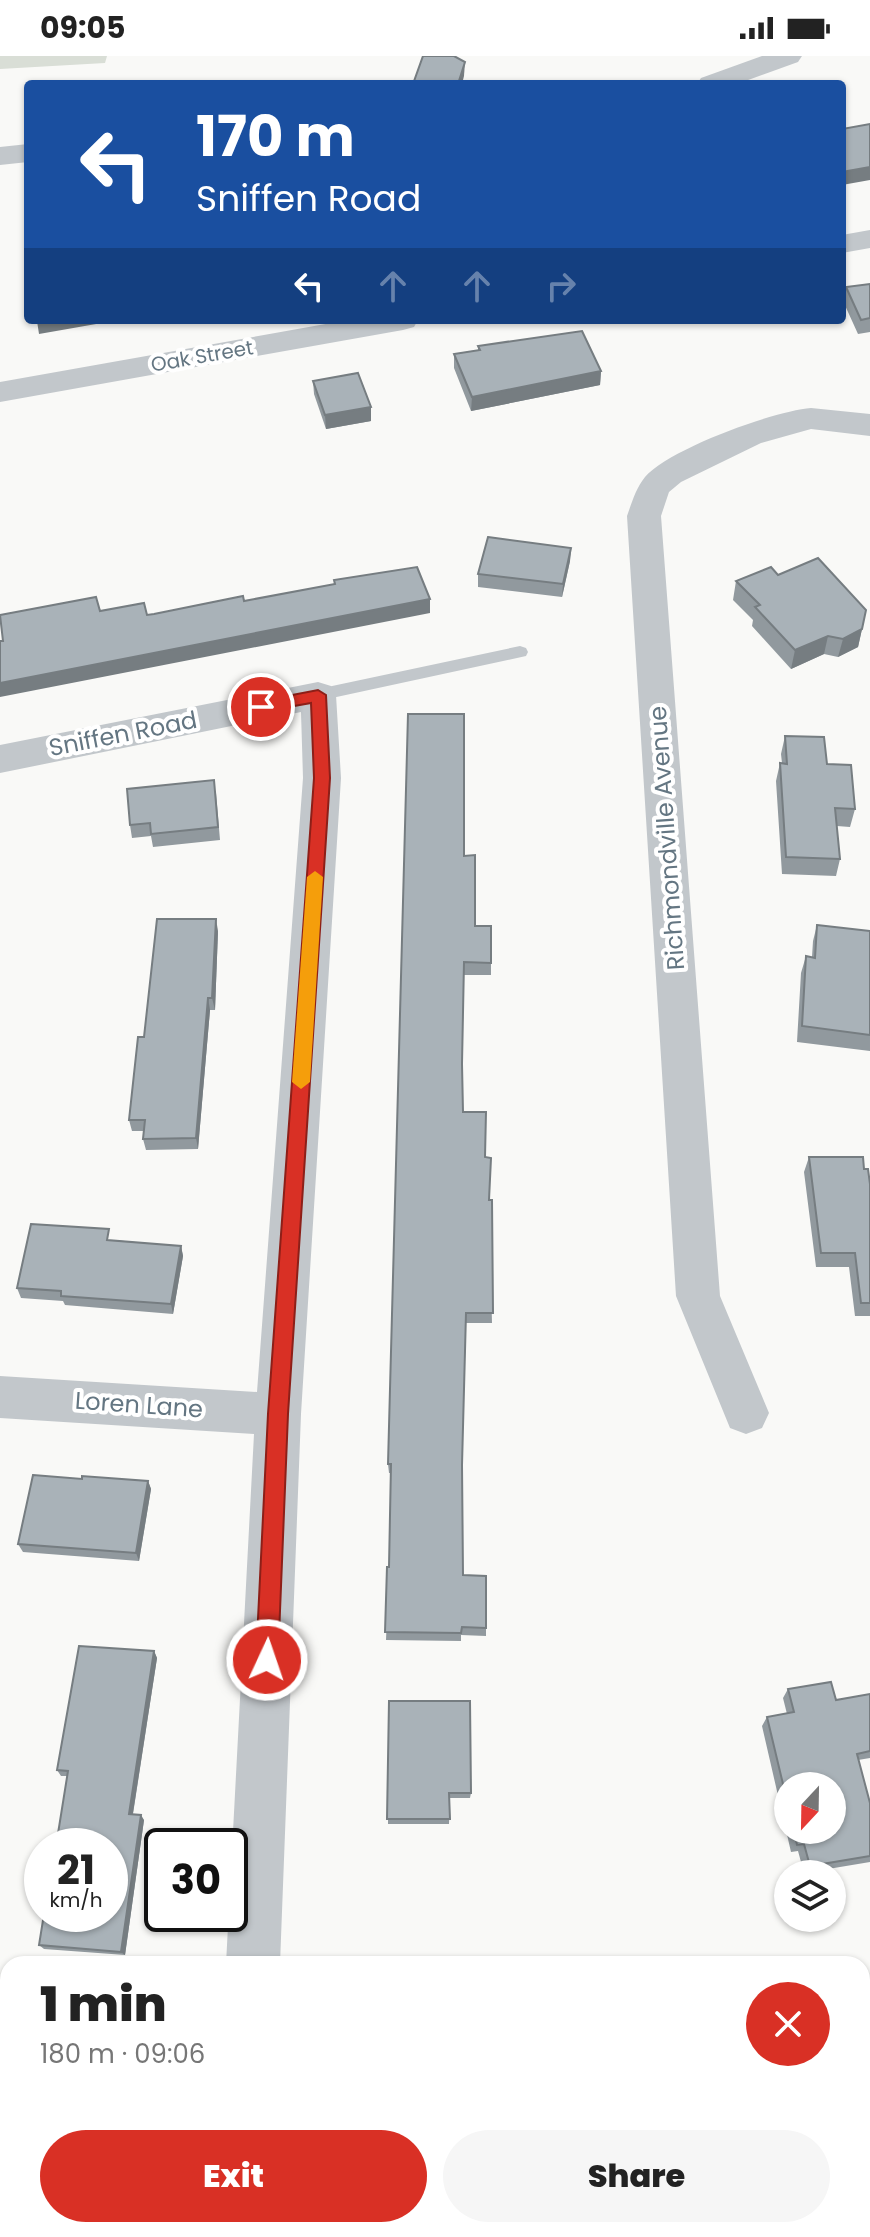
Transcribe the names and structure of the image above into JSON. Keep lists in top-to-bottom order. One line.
{"streets":{"street":["Oak Street","Sniffen Road","Richmondville Avenue","Loren Lane"]},"north":"bottom","page":{"status":"09:05","turn":["170 m","Sniffen Road"],"speed":"21 km/h","limit":"30","heading":["1 min","180 m · 09:06"],"buttons":["Exit","Share"]}}
